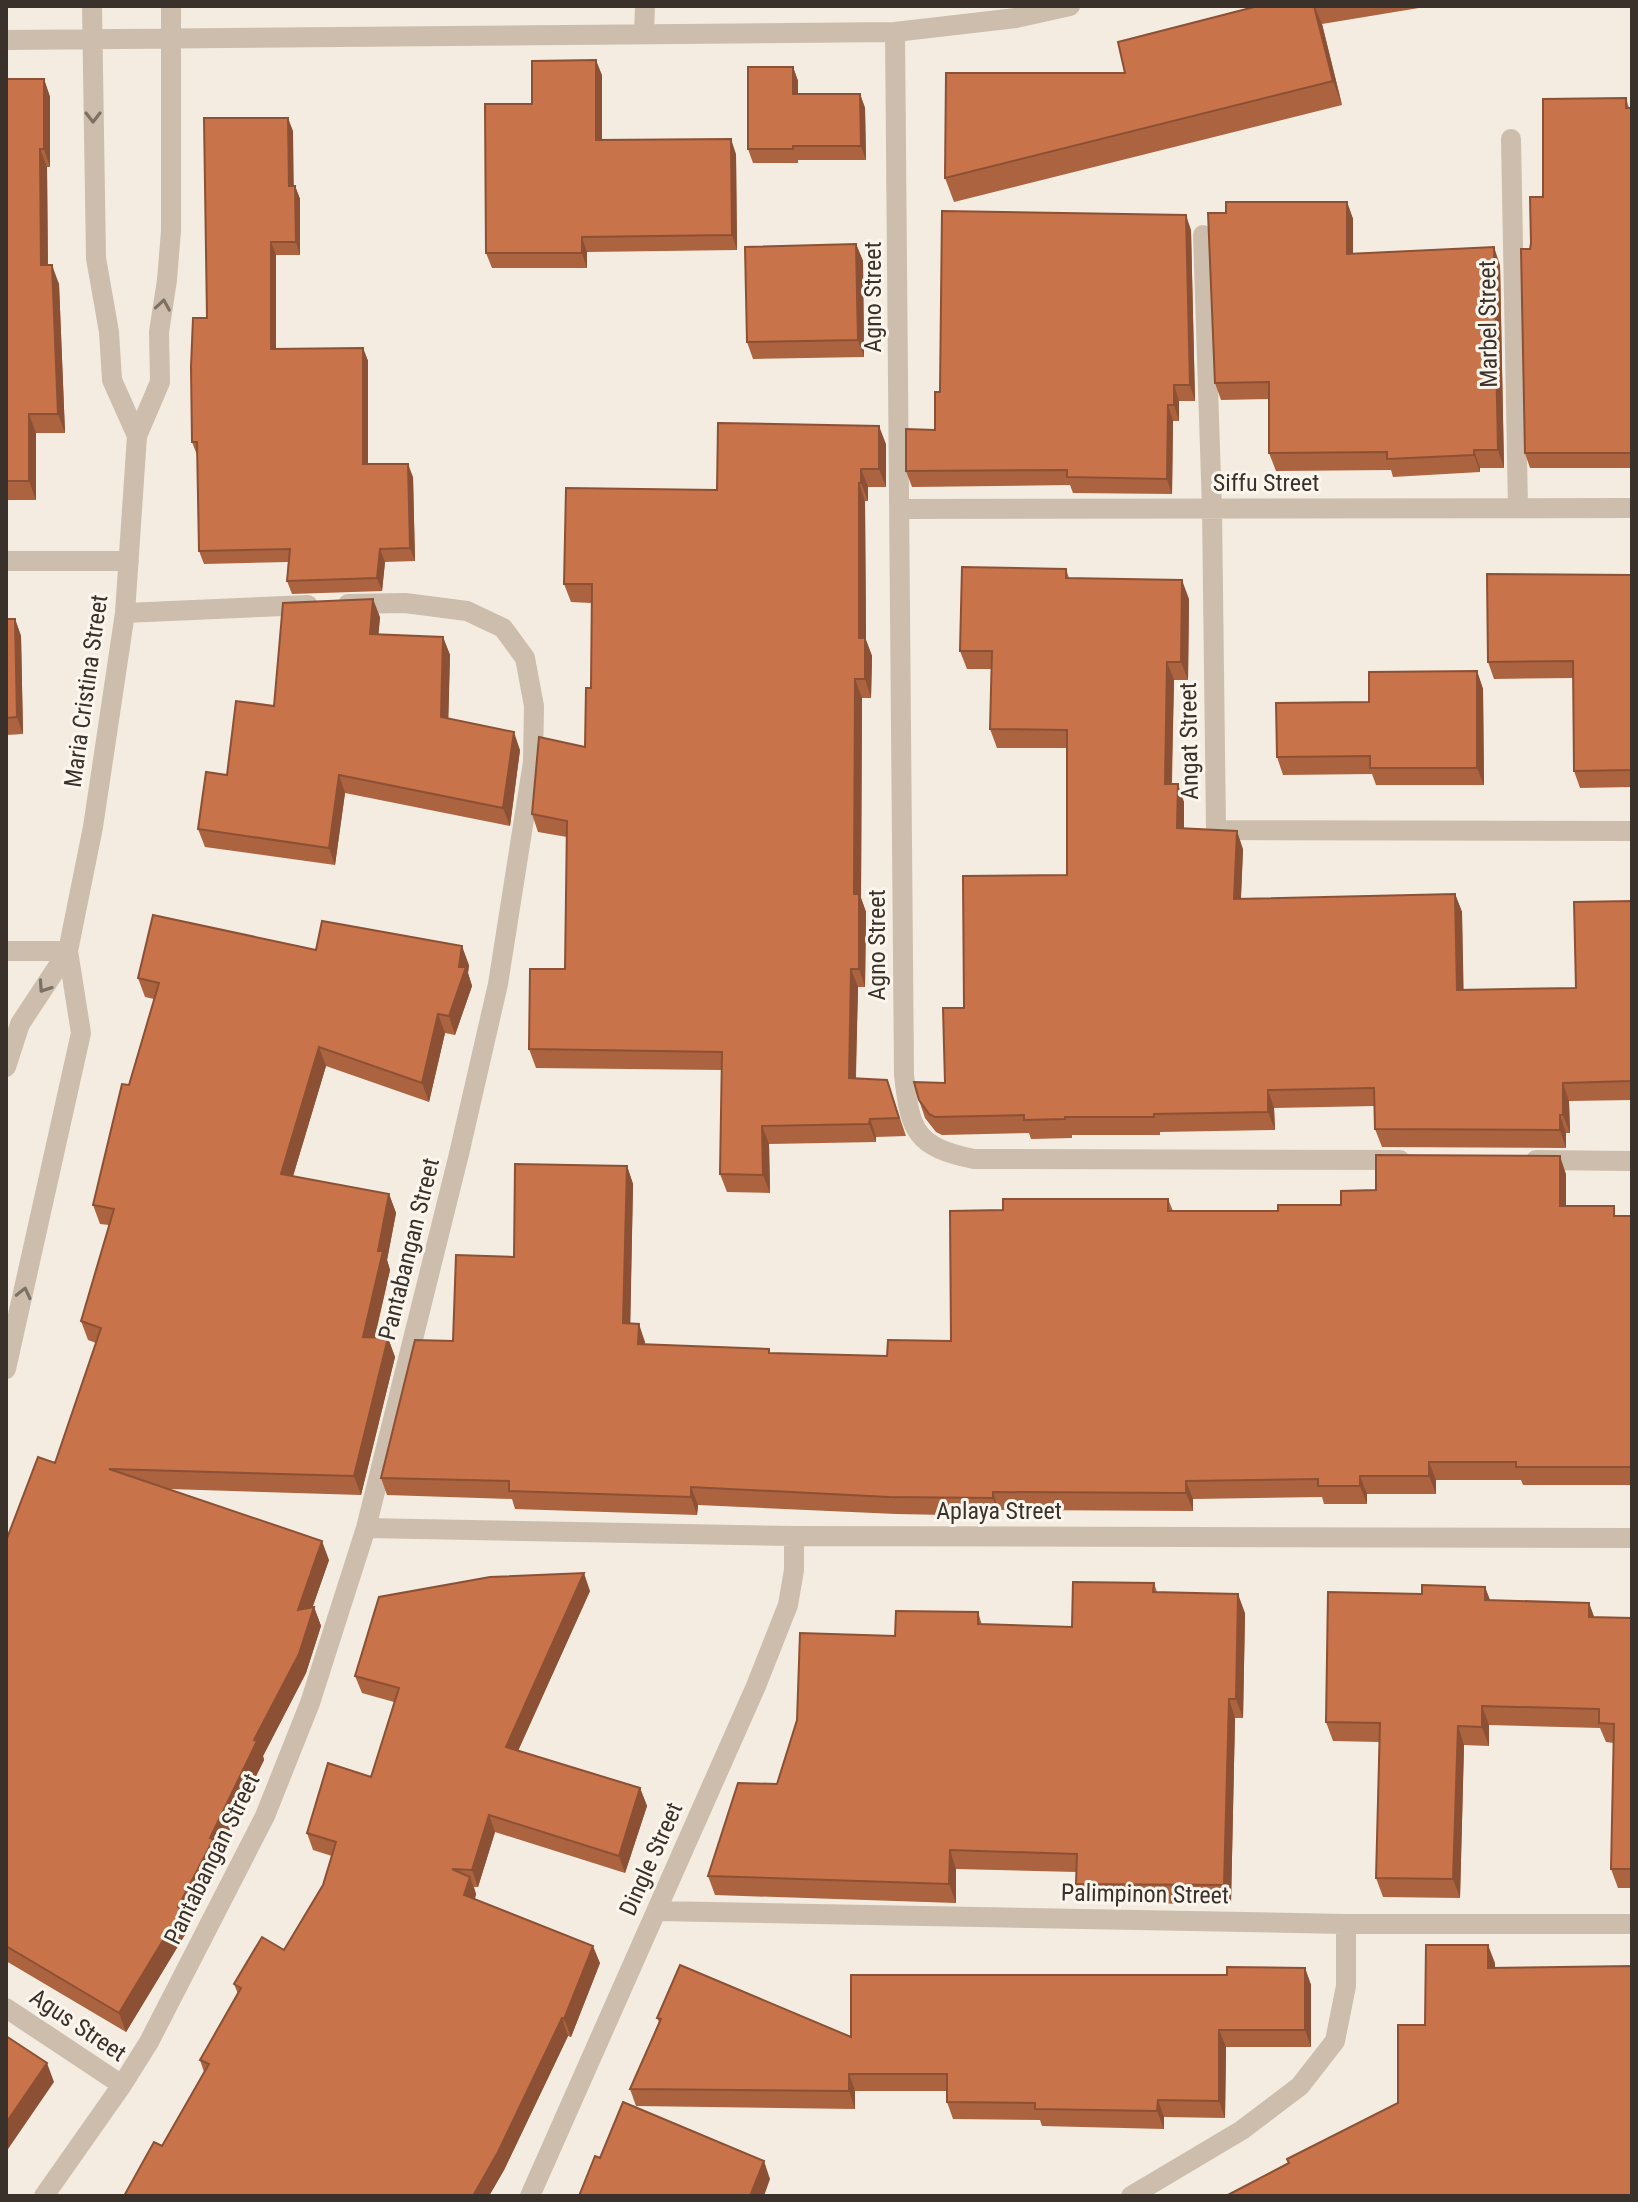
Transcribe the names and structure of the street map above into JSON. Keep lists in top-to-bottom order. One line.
{"streets":{"street":["Agno Street","Marbel Street","Siffu Street","Maria Cristina Street","Angat Street","Pantabangan Street","Aplaya Street","Dingle Street","Palimpinon Street","Agus Street"]},"crossings":[["Agno Street","Siffu Street"],["Marbel Street","Siffu Street"],["Siffu Street","Angat Street"],["Maria Cristina Street","Pantabangan Street"],["Pantabangan Street","Aplaya Street"],["Pantabangan Street","Agus Street"],["Aplaya Street","Dingle Street"],["Dingle Street","Palimpinon Street"]]}
